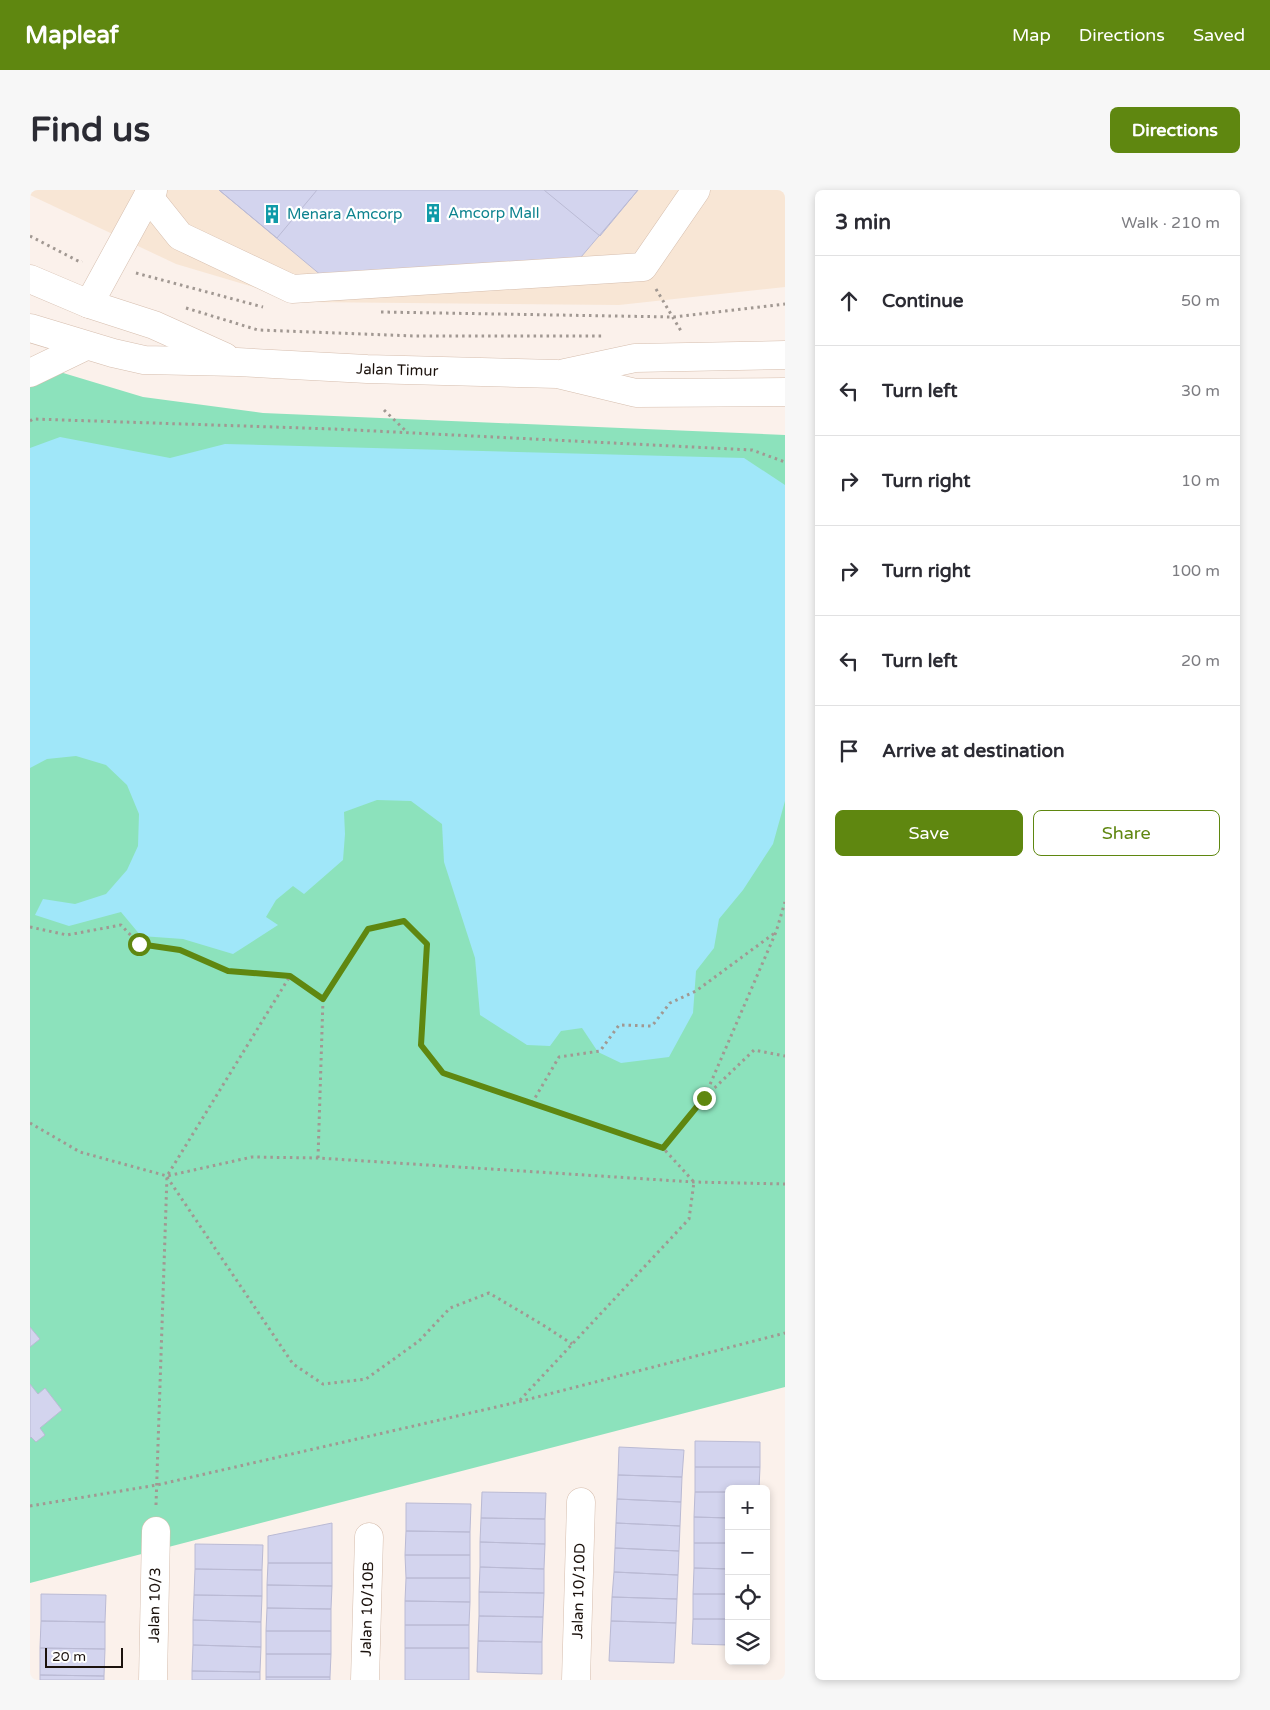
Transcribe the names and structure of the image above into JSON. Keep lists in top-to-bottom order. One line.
{"streets":{"main road":["Jalan Timur","Jalan 10/10D","Jalan 10/3","Jalan 10/10B"]},"places":{"building":["Amcorp Mall","Menara Amcorp"]},"scale_bar":"20 m","page":{"header":"Mapleaf","nav":["Map","Directions","Saved"],"buttons":["Directions",["Save","Share"]],"title":"Find us","heading":["3 min","Walk · 210 m"],"list":[["Continue","50 m"],["Turn left","30 m"],["Turn right","10 m"],["Turn right","100 m"],["Turn left","20 m"],"Arrive at destination"],"map_buttons":["+","−"],"scale":"20 m"}}
